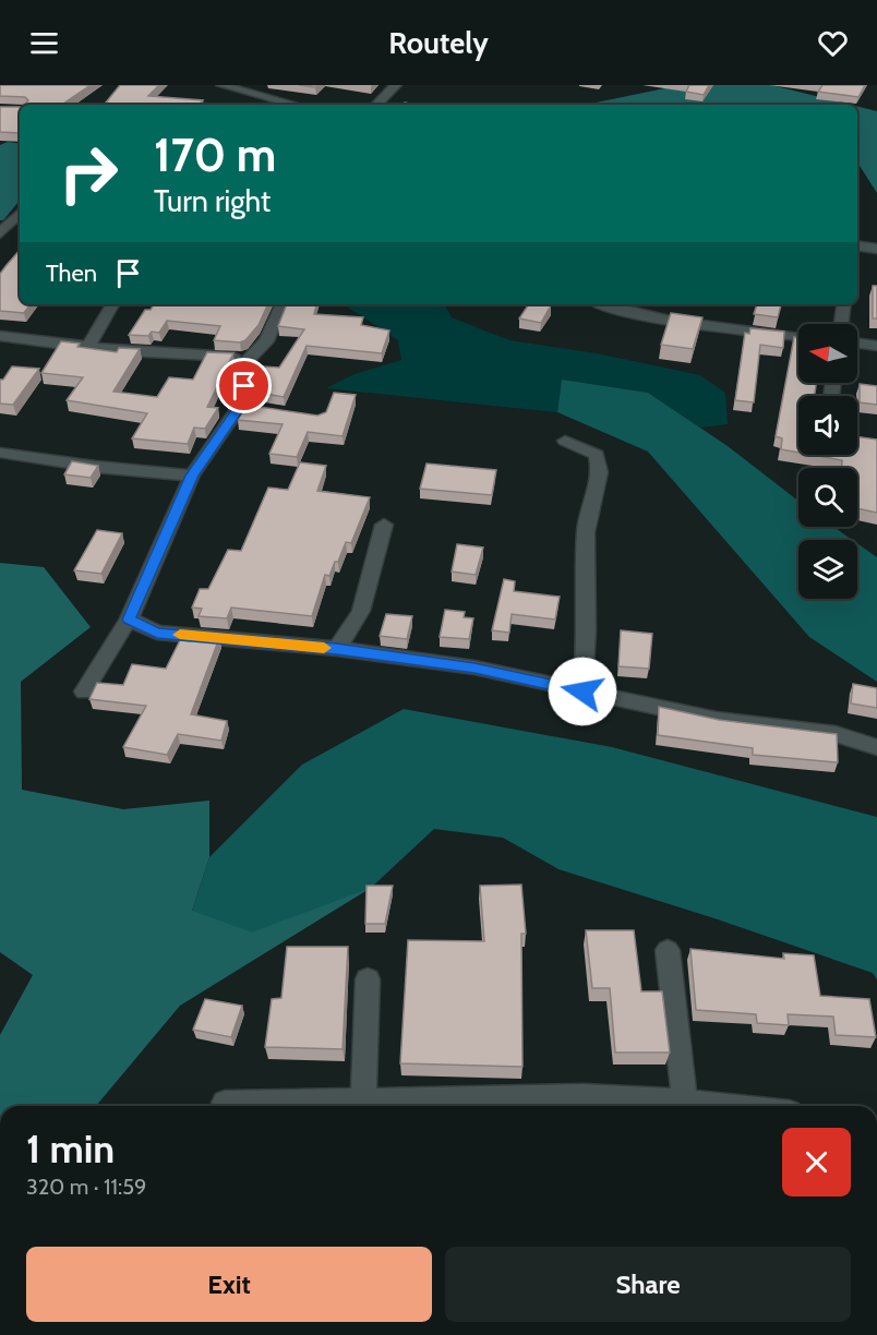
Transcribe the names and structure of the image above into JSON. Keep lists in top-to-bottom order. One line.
{"north":"left","page":{"header":"Routely","turn":["170 m","Turn right"],"then":"Then","heading":["1 min","320 m · 11:59"],"buttons":["Exit","Share"]}}
